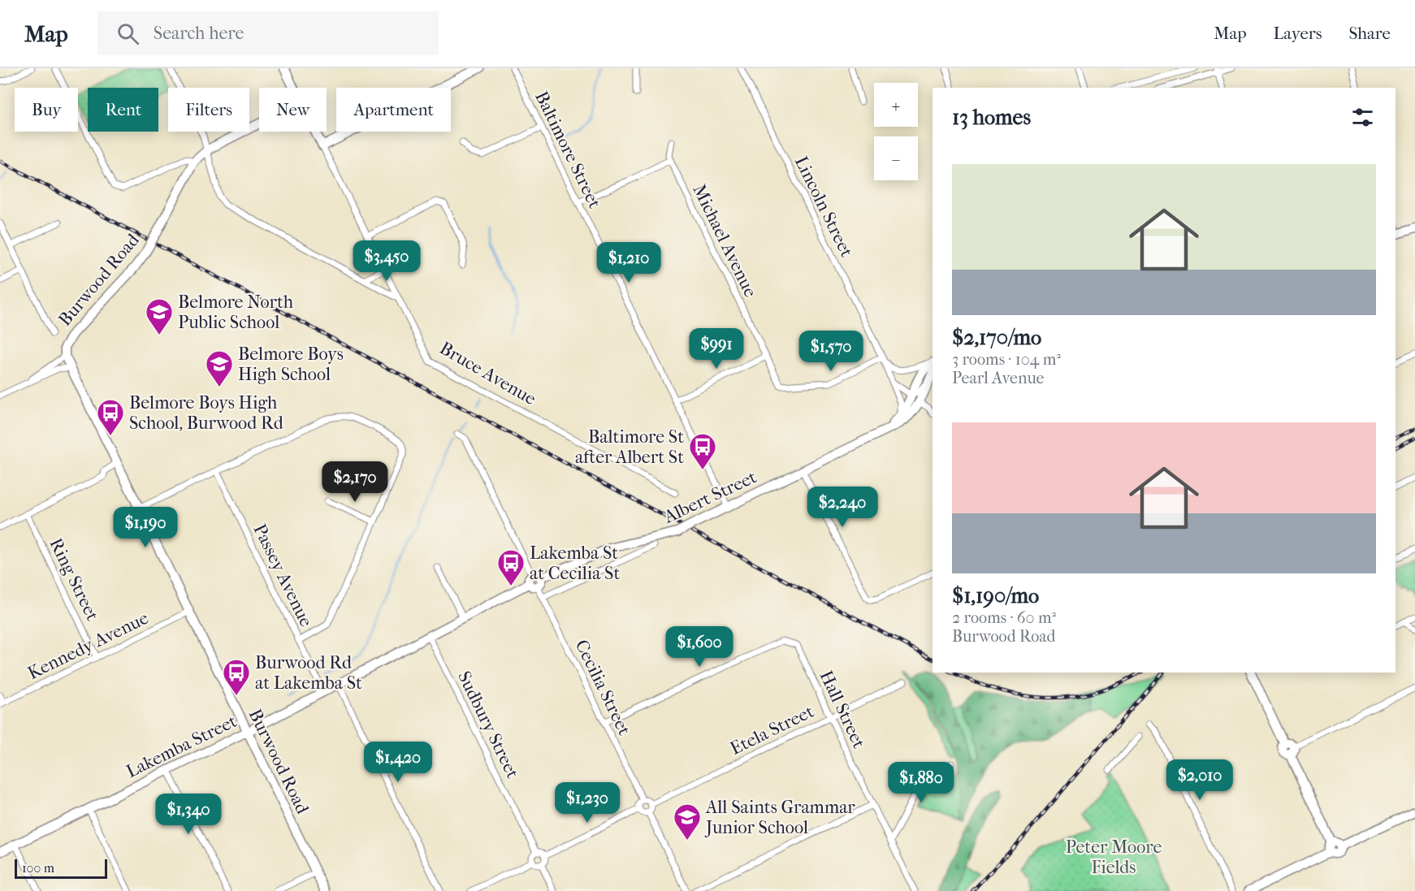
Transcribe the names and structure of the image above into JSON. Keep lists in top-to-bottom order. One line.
{"streets":{"main road":["Burwood Road","Bruce Avenue","Albert Street","Lakemba Street"],"street":["Baltimore Street","Lincoln Street","Michael Avenue","Passey Avenue","Ring Street","Kennedy Avenue","Cecilia Street","Hall Street","Sudbury Street","Etela Street"]},"crossings":[["Baltimore Street","Albert Street"],["Lincoln Street","Michael Avenue"],["Lincoln Street","Albert Street"],["Burwood Road","Kennedy Avenue"],["Burwood Road","Lakemba Street"],["Albert Street","Cecilia Street"],["Albert Street","Lakemba Street"],["Passey Avenue","Lakemba Street"],["Ring Street","Kennedy Avenue"],["Cecilia Street","Hall Street"],["Cecilia Street","Etela Street"],["Hall Street","Etela Street"],["Sudbury Street","Lakemba Street"]],"parks":["Peter Moore Fields"],"places":{"school or university":["Belmore North Public School","Belmore Boys High School","All Saints Grammar Junior School"],"bus stop":["Belmore Boys High School, Burwood Rd","Baltimore St after Albert St","Lakemba St at Cecilia St","Burwood Rd at Lakemba St"]},"scale_bar":"100 m","page":{"header":"Map","search":"Search here","nav":["Map","Layers","Share"],"map_buttons":["+","−"],"chip":["Buy","Rent","Filters","New","Apartment"],"heading":"13 homes","list":[{"name":"$2,170/mo","note":"3 rooms · 104 m² · Pearl Avenue"},{"name":"$1,190/mo","note":"2 rooms · 60 m² · Burwood Road"}],"price":["$3,450","$1,210","$991","$1,570","$2,170","$2,240","$1,190","$1,600","$1,420","$2,010","$1,880","$1,230","$1,340"],"scale":"100 m"}}
